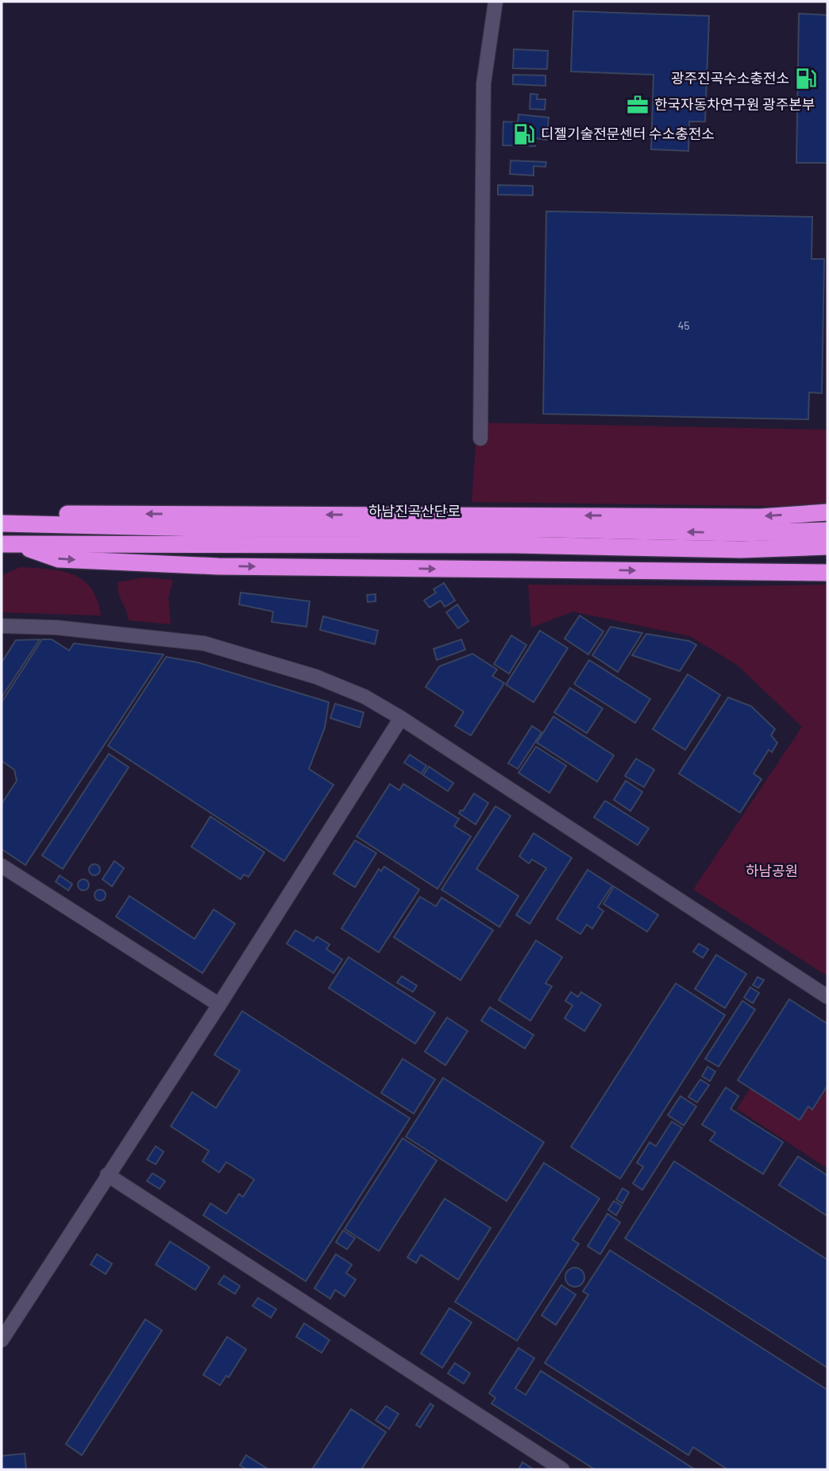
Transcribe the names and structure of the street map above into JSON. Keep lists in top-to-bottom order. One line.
{"streets":{"highway":["하남진곡산단로"]},"parks":["하남공원"],"places":{"fuel station":["광주진곡수소충전소","디젤기술전문센터 수소충전소"],"office":["한국자동차연구원 광주본부"]},"house_numbers":["45"]}
